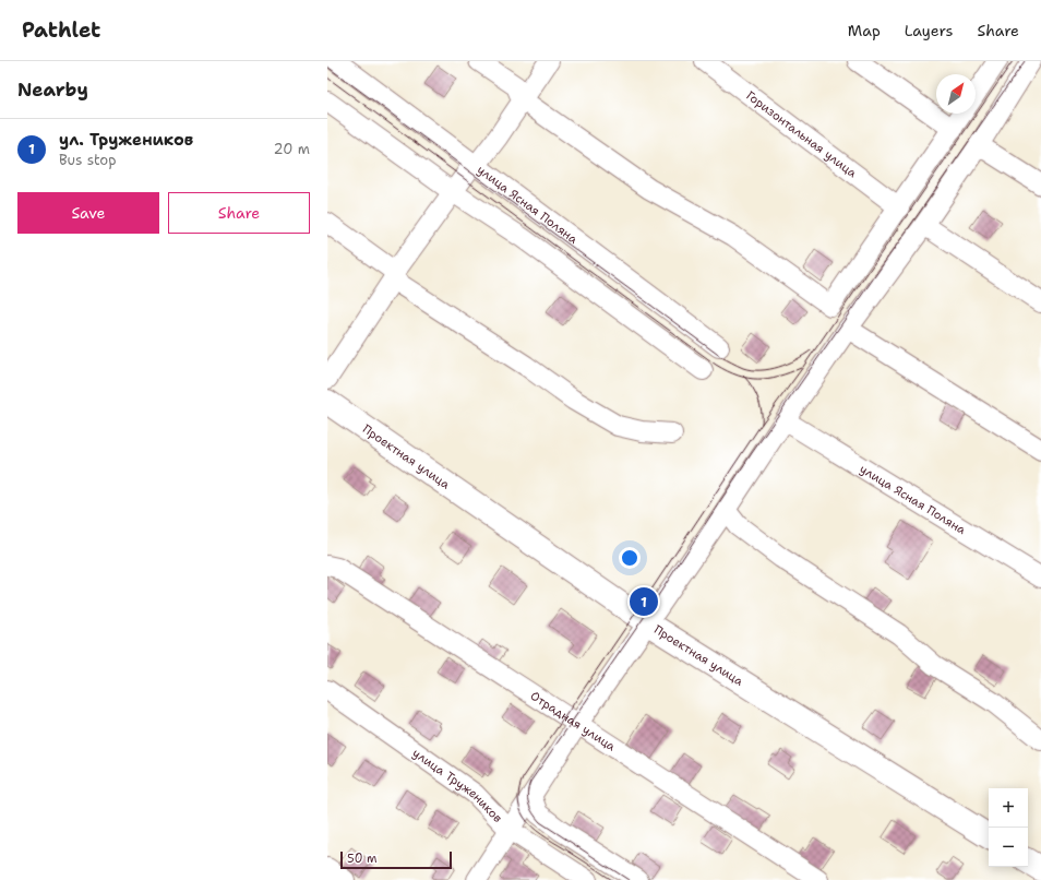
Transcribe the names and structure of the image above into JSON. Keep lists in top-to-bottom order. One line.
{"streets":{"main road":["Проектная улица"],"street":["Горизонтальная улица","улица Ясная Поляна","Отрадная улица","улица Тружеников"]},"scale_bar":"50 m","north":"top right","page":{"header":"Pathlet","nav":["Map","Layers","Share"],"heading":"Nearby","list":[{"mark":"1","name":"ул. Тружеников","note":"Bus stop","value":"20 m"}],"buttons":["Save","Share"],"pins":"1","map_buttons":["+","−"],"scale":"50 m"}}
